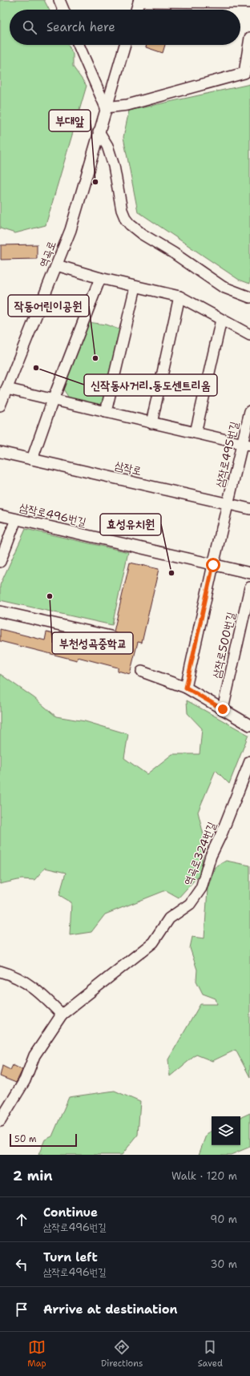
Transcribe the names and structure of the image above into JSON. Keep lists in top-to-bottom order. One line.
{"streets":{"street":["역곡로","삼작로495번길","삼작로","삼작로496번길","삼작로500번길","역곡로324번길"]},"crossings":[["삼작로495번길","삼작로"]],"places":["부대앞","작동어린이공원","신작동사거리.동도센트리움","효성유치원","부천성곡중학교"],"scale_bar":"50 m","page":{"search":"Search here","scale":"50 m","heading":["2 min","Walk · 120 m"],"list":[["Continue","삼작로496번길","90 m"],["Turn left","삼작로496번길","30 m"],"Arrive at destination"],"nav":["Map","Directions","Saved"]}}
